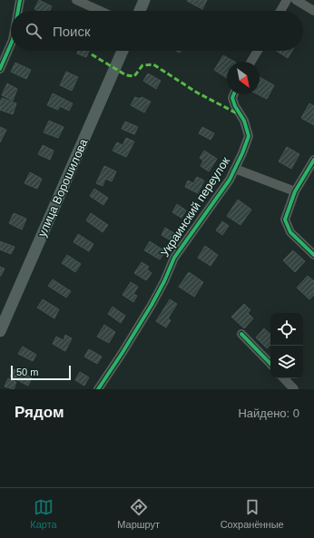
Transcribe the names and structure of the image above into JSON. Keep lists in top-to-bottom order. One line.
{"streets":{"main road":["улица Ворошилова"],"street":["Украинский переулок"]},"scale_bar":"50 m","north":"bottom right","page":{"search":"Поиск","scale":"50 m","heading":["Рядом","Найдено: 0"],"nav":["Карта","Маршрут","Сохранённые"]}}
